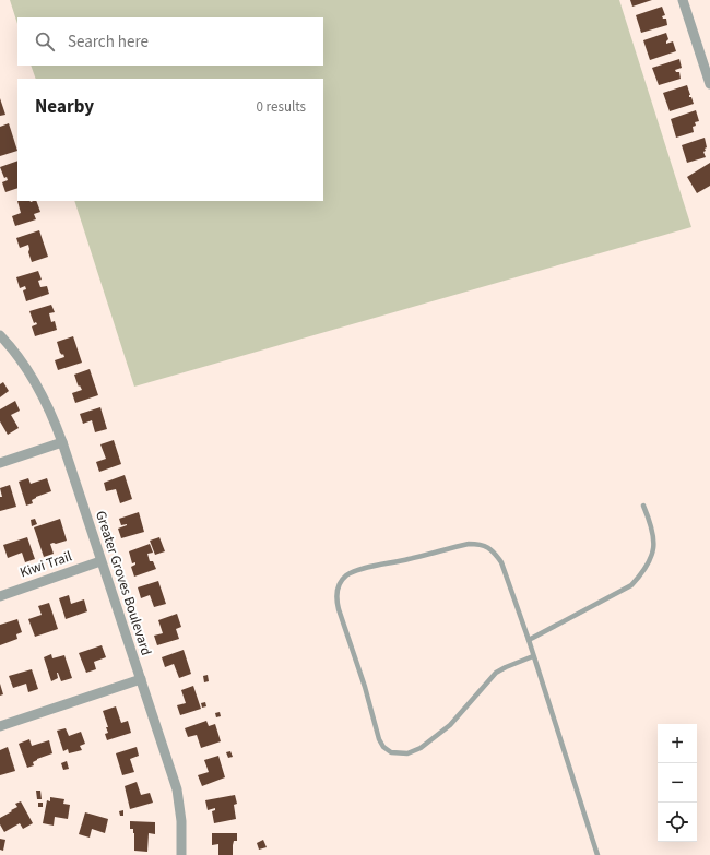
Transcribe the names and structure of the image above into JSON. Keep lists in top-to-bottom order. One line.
{"streets":{"street":["Kiwi Trail","Greater Groves Boulevard"]},"crossings":[["Kiwi Trail","Greater Groves Boulevard"]],"page":{"search":"Search here","heading":["Nearby","0 results"],"map_buttons":["+","−"]}}
